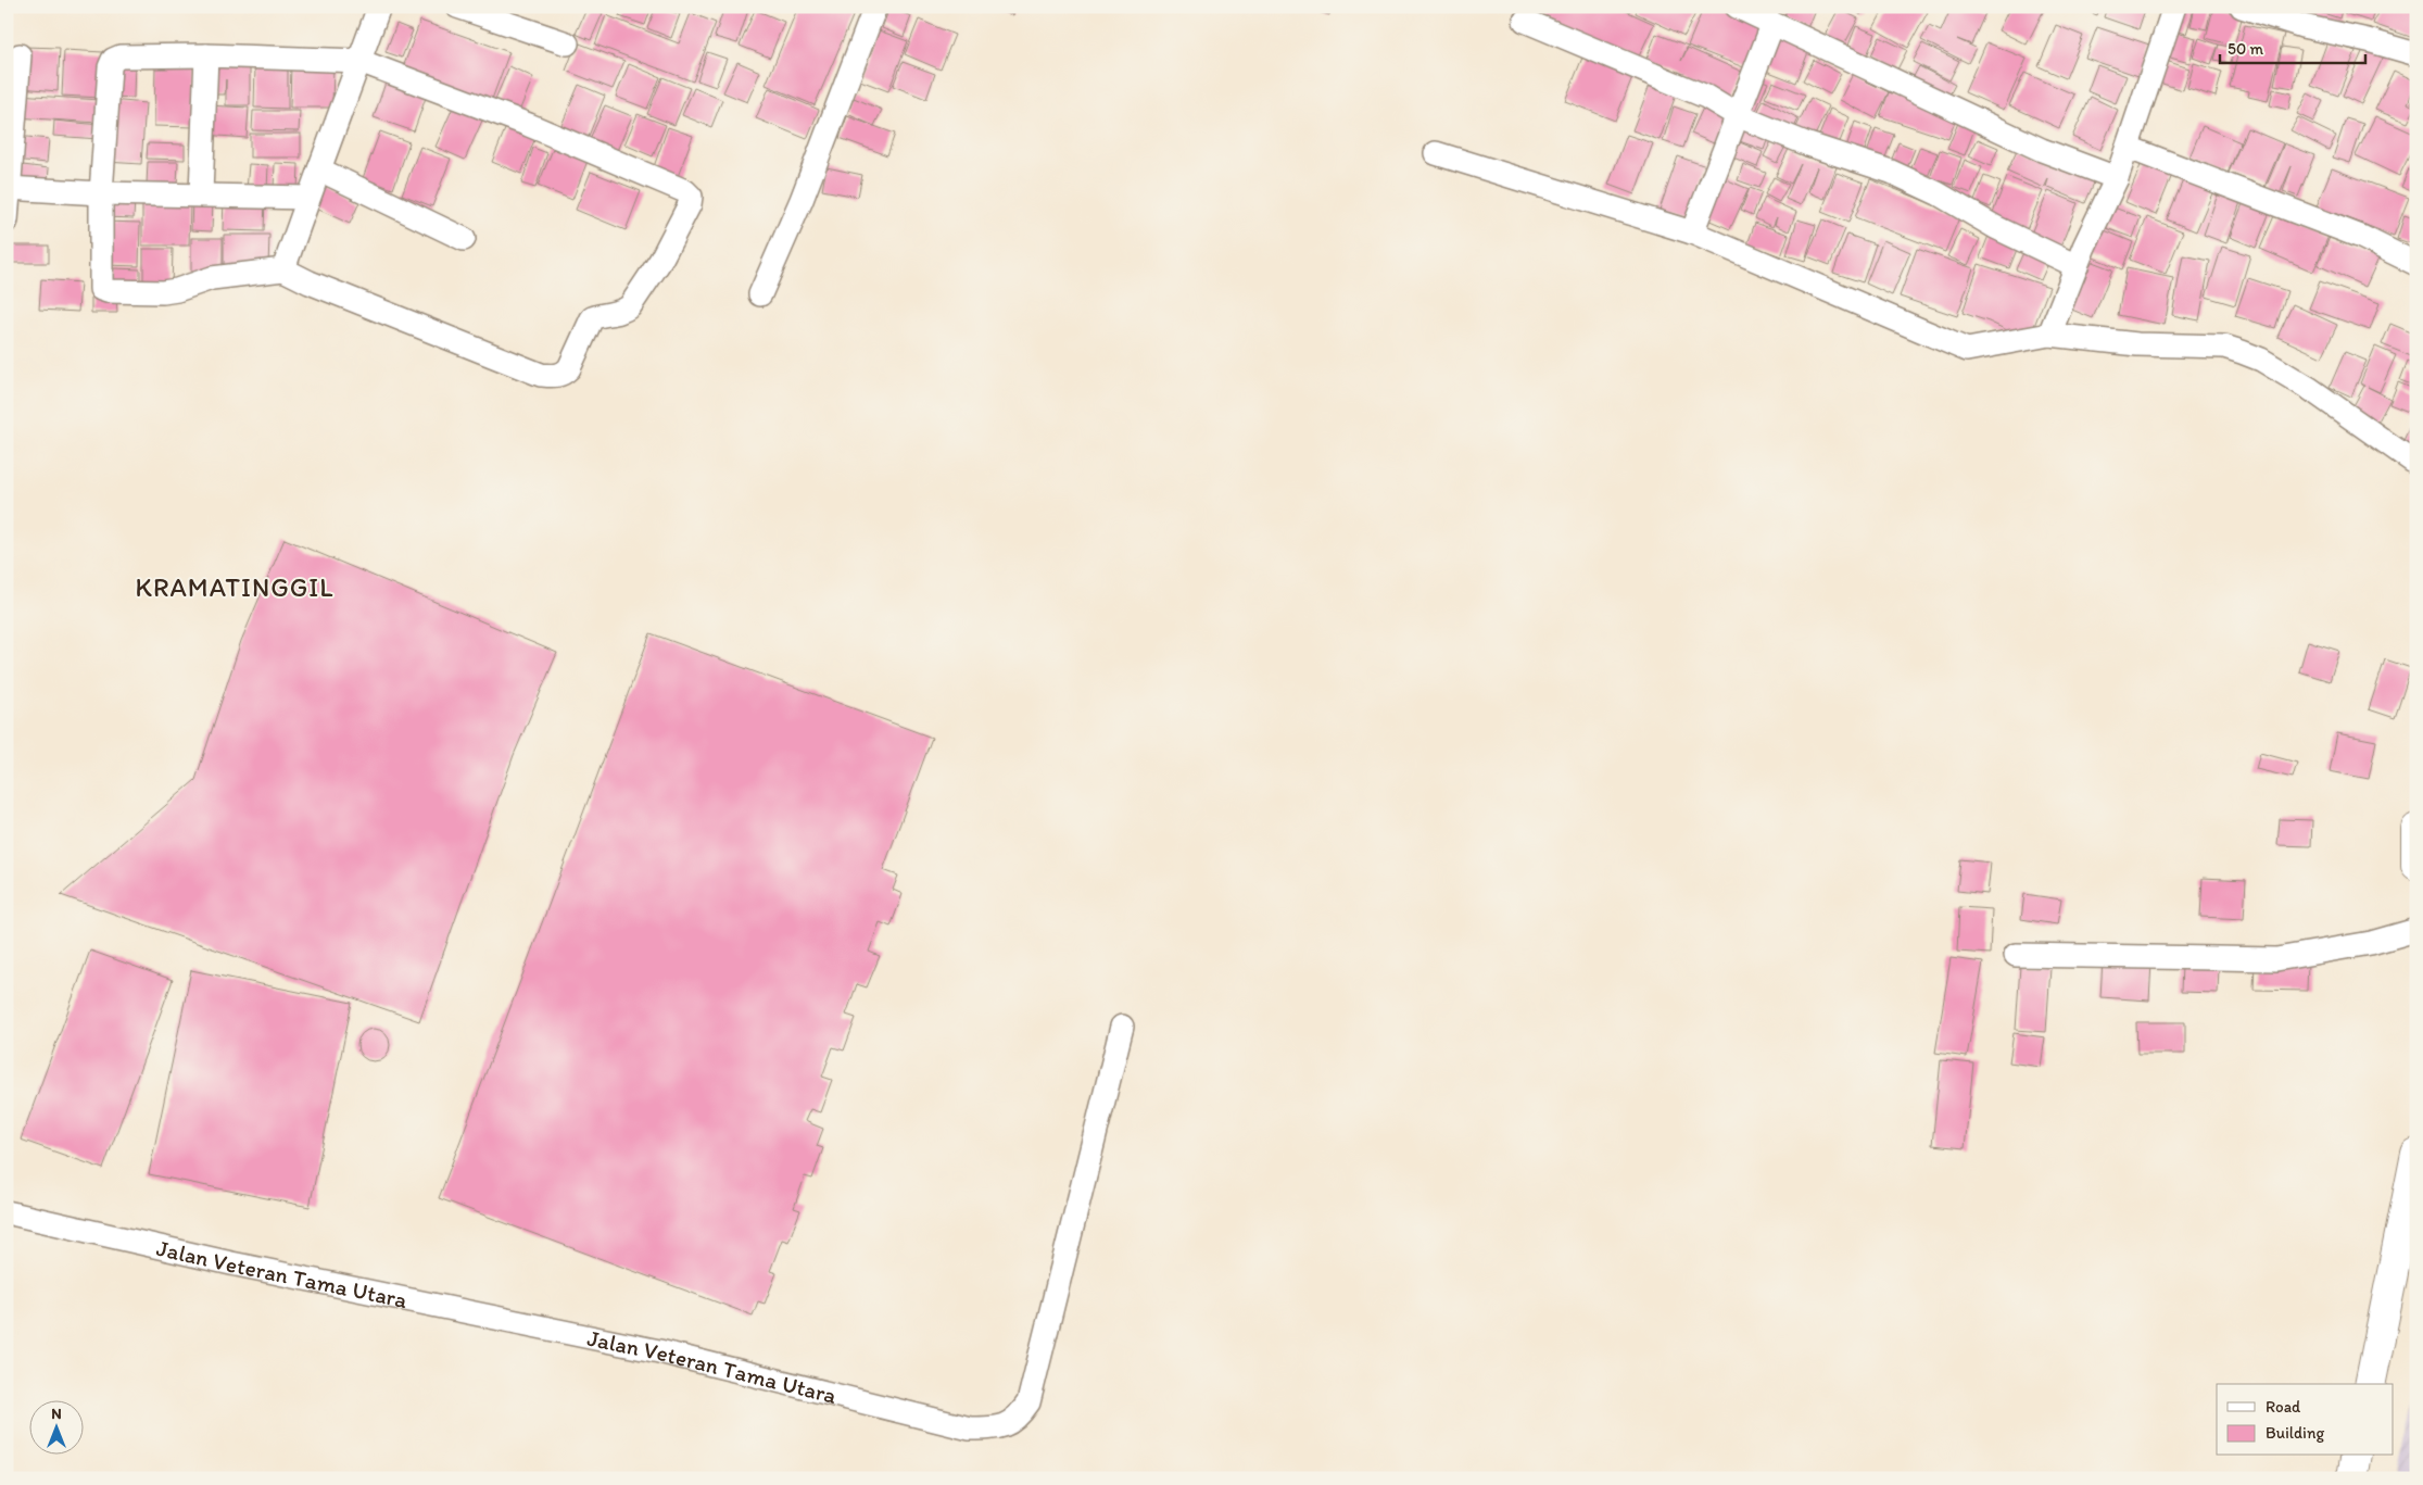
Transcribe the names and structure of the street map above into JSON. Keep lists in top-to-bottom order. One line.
{"streets":{"street":["Jalan Veteran Tama Utara"]},"districts":["KRAMATINGGIL"],"legend":["Road","Building"],"scale_bar":"50 m","north":"top"}
